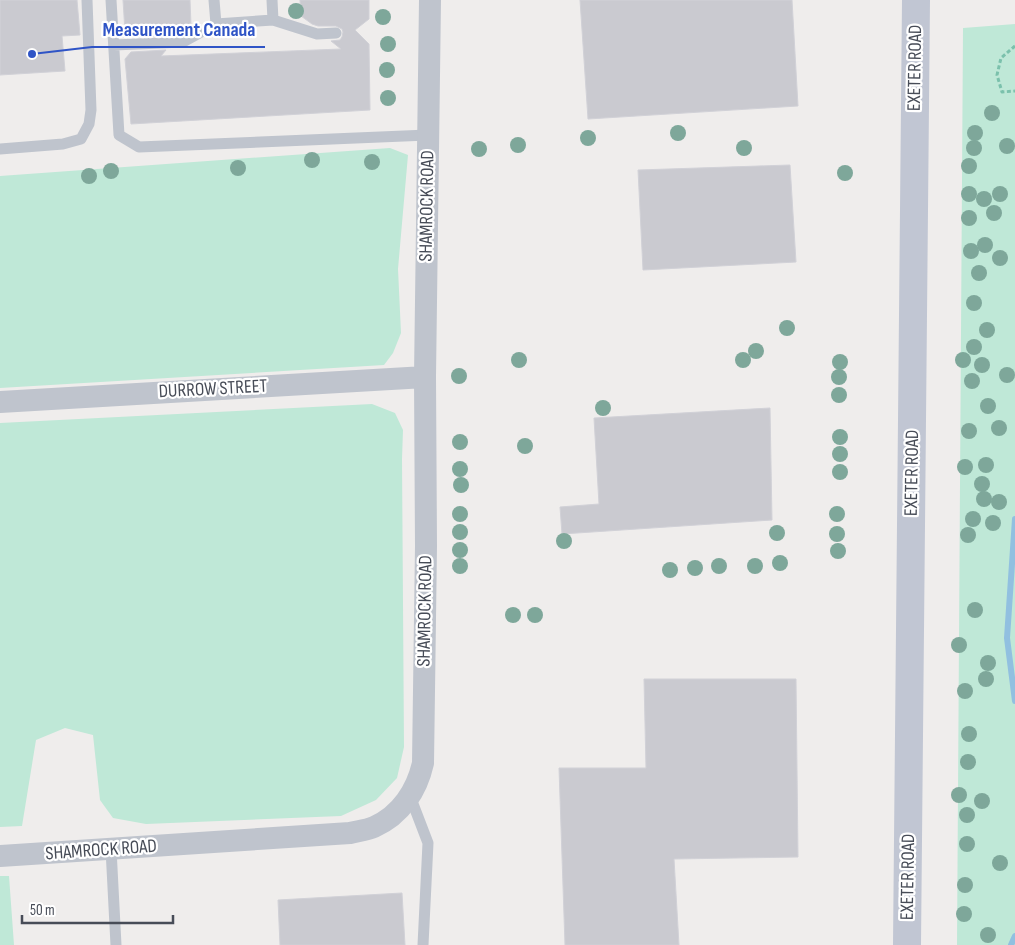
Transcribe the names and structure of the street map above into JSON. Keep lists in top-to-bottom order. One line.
{"streets":{"main road":["EXETER ROAD"],"street":["SHAMROCK ROAD","DURROW STREET"]},"crossings":[["SHAMROCK ROAD","DURROW STREET"]],"places":["Measurement Canada"],"scale_bar":"50 m"}
